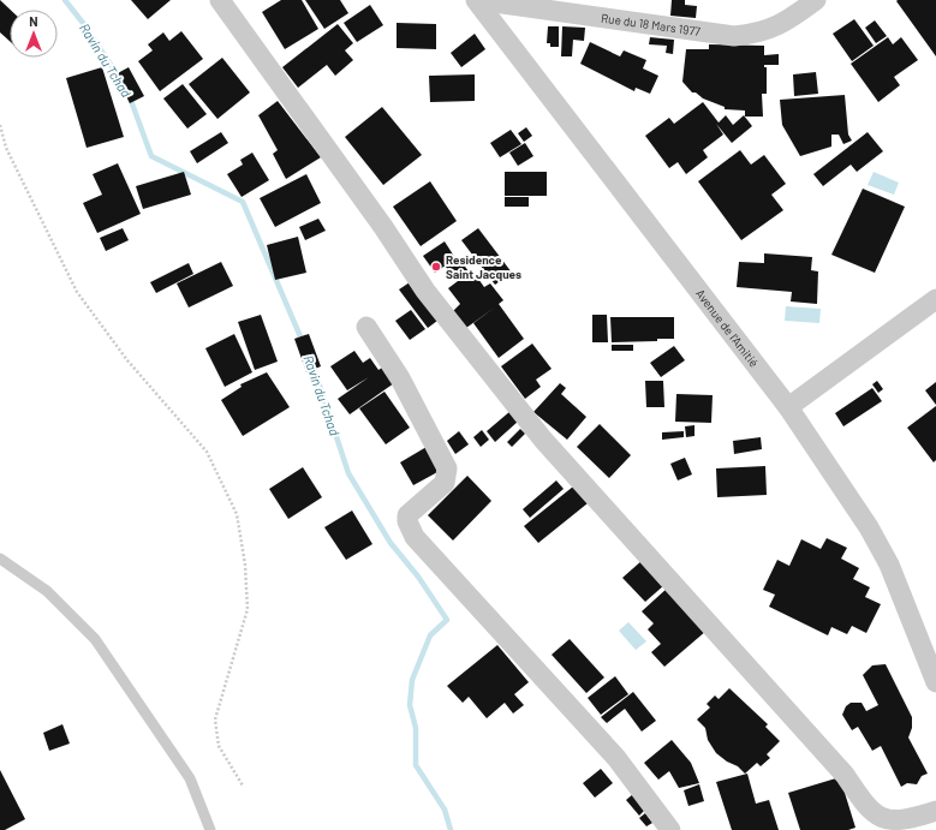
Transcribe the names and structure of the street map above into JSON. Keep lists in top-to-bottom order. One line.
{"streets":{"street":["Rue du 18 Mars 1977","Avenue de l'Amitié"]},"crossings":[["Rue du 18 Mars 1977","Avenue de l'Amitié"]],"water":["Ravin du Tchad"],"places":["Residence Saint Jacques"],"north":"top"}
